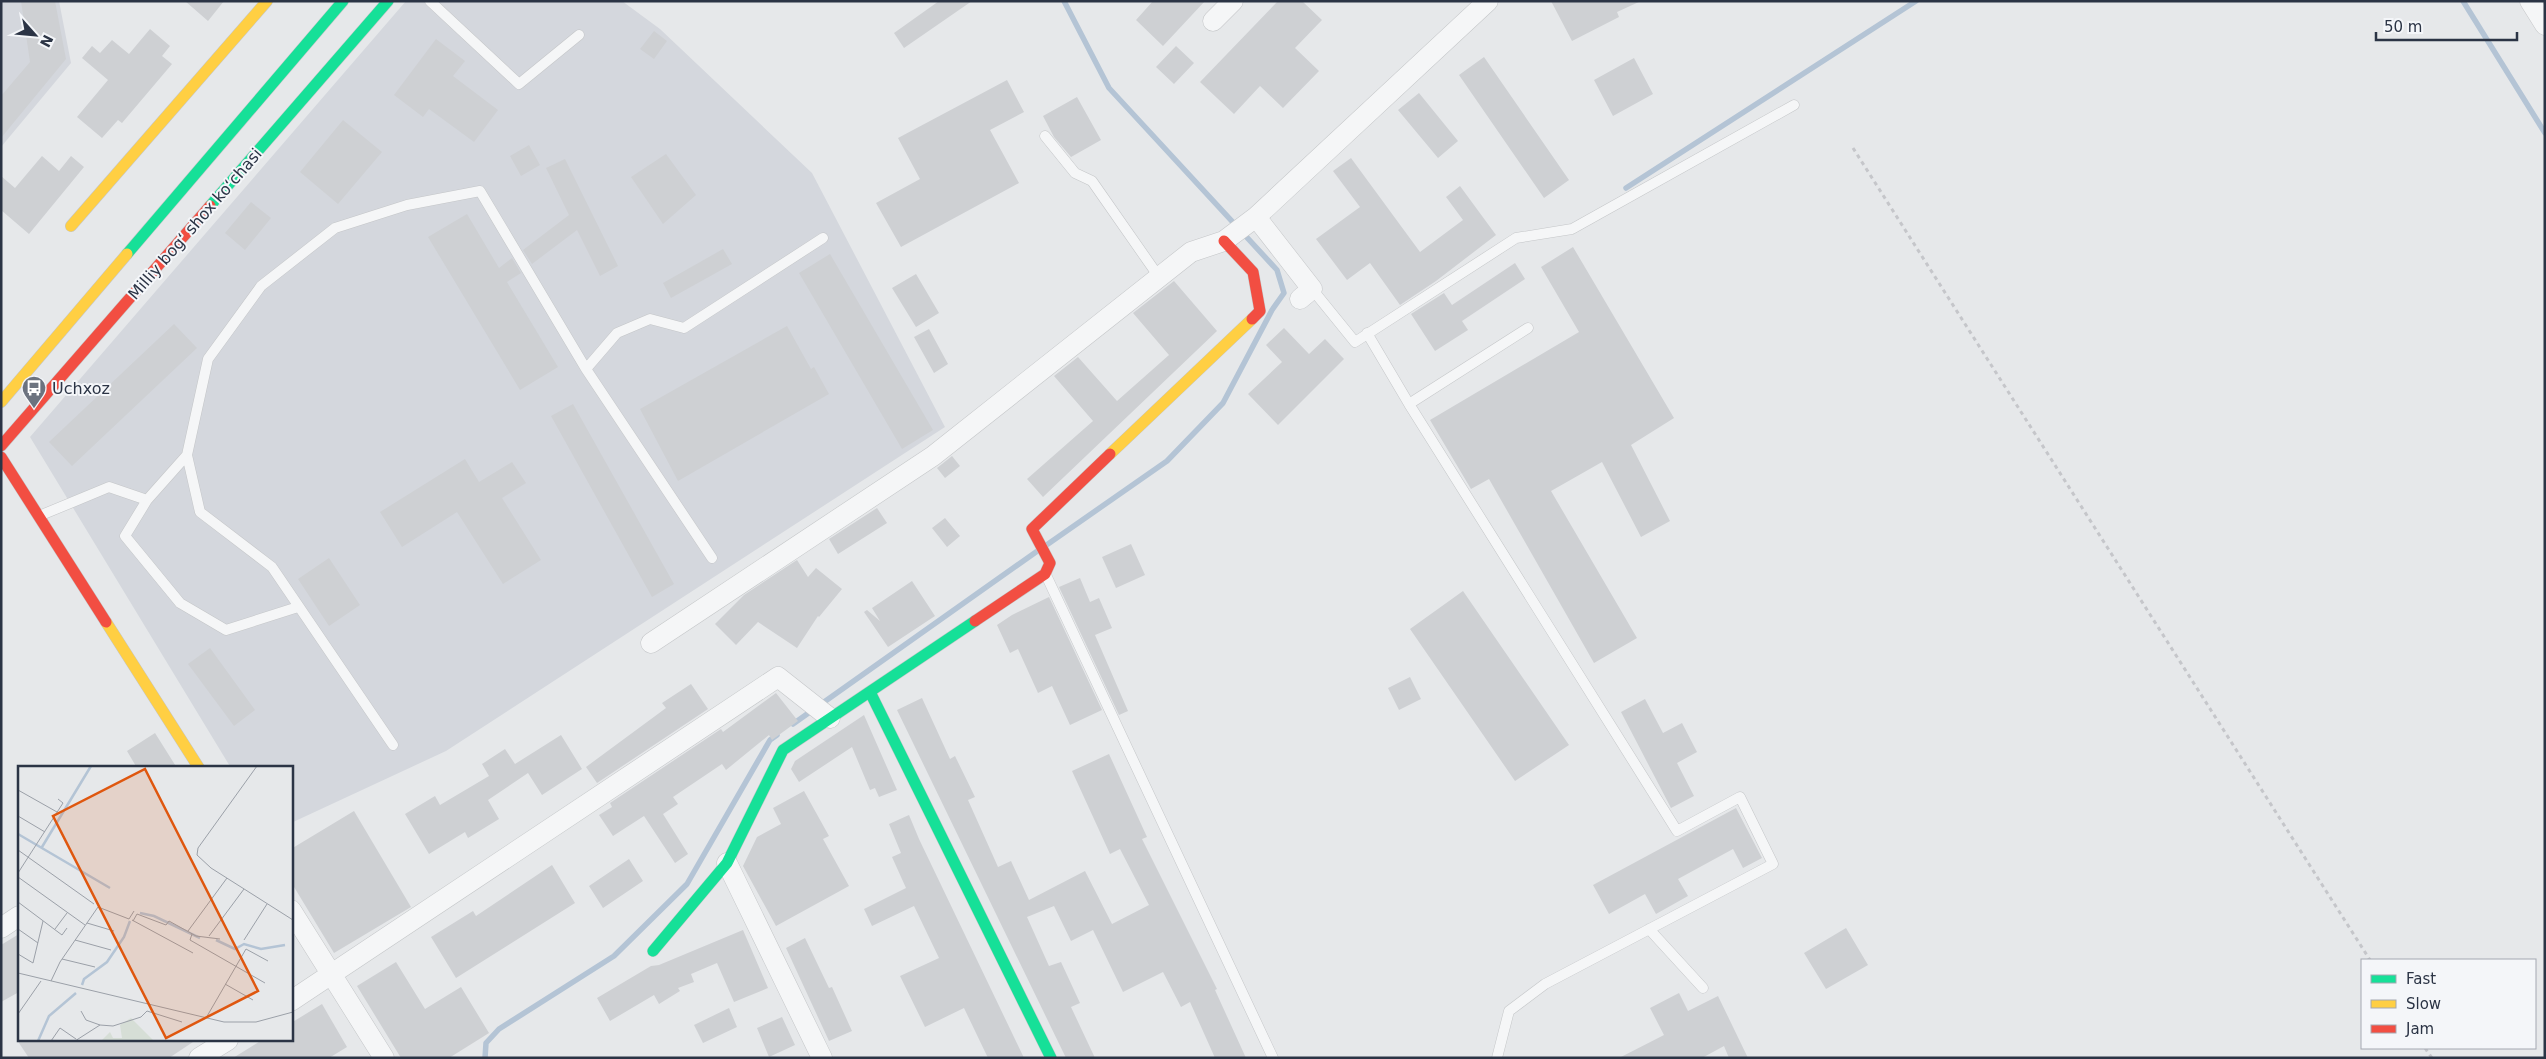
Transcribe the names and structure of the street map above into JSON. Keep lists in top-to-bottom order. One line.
{"streets":{"street":["Milliy bog‘ shox ko‘chasi"]},"places":{"bus stop":["Uchxoz"]},"legend":["Fast","Slow","Jam"],"scale_bar":"50 m","north":"bottom right"}
